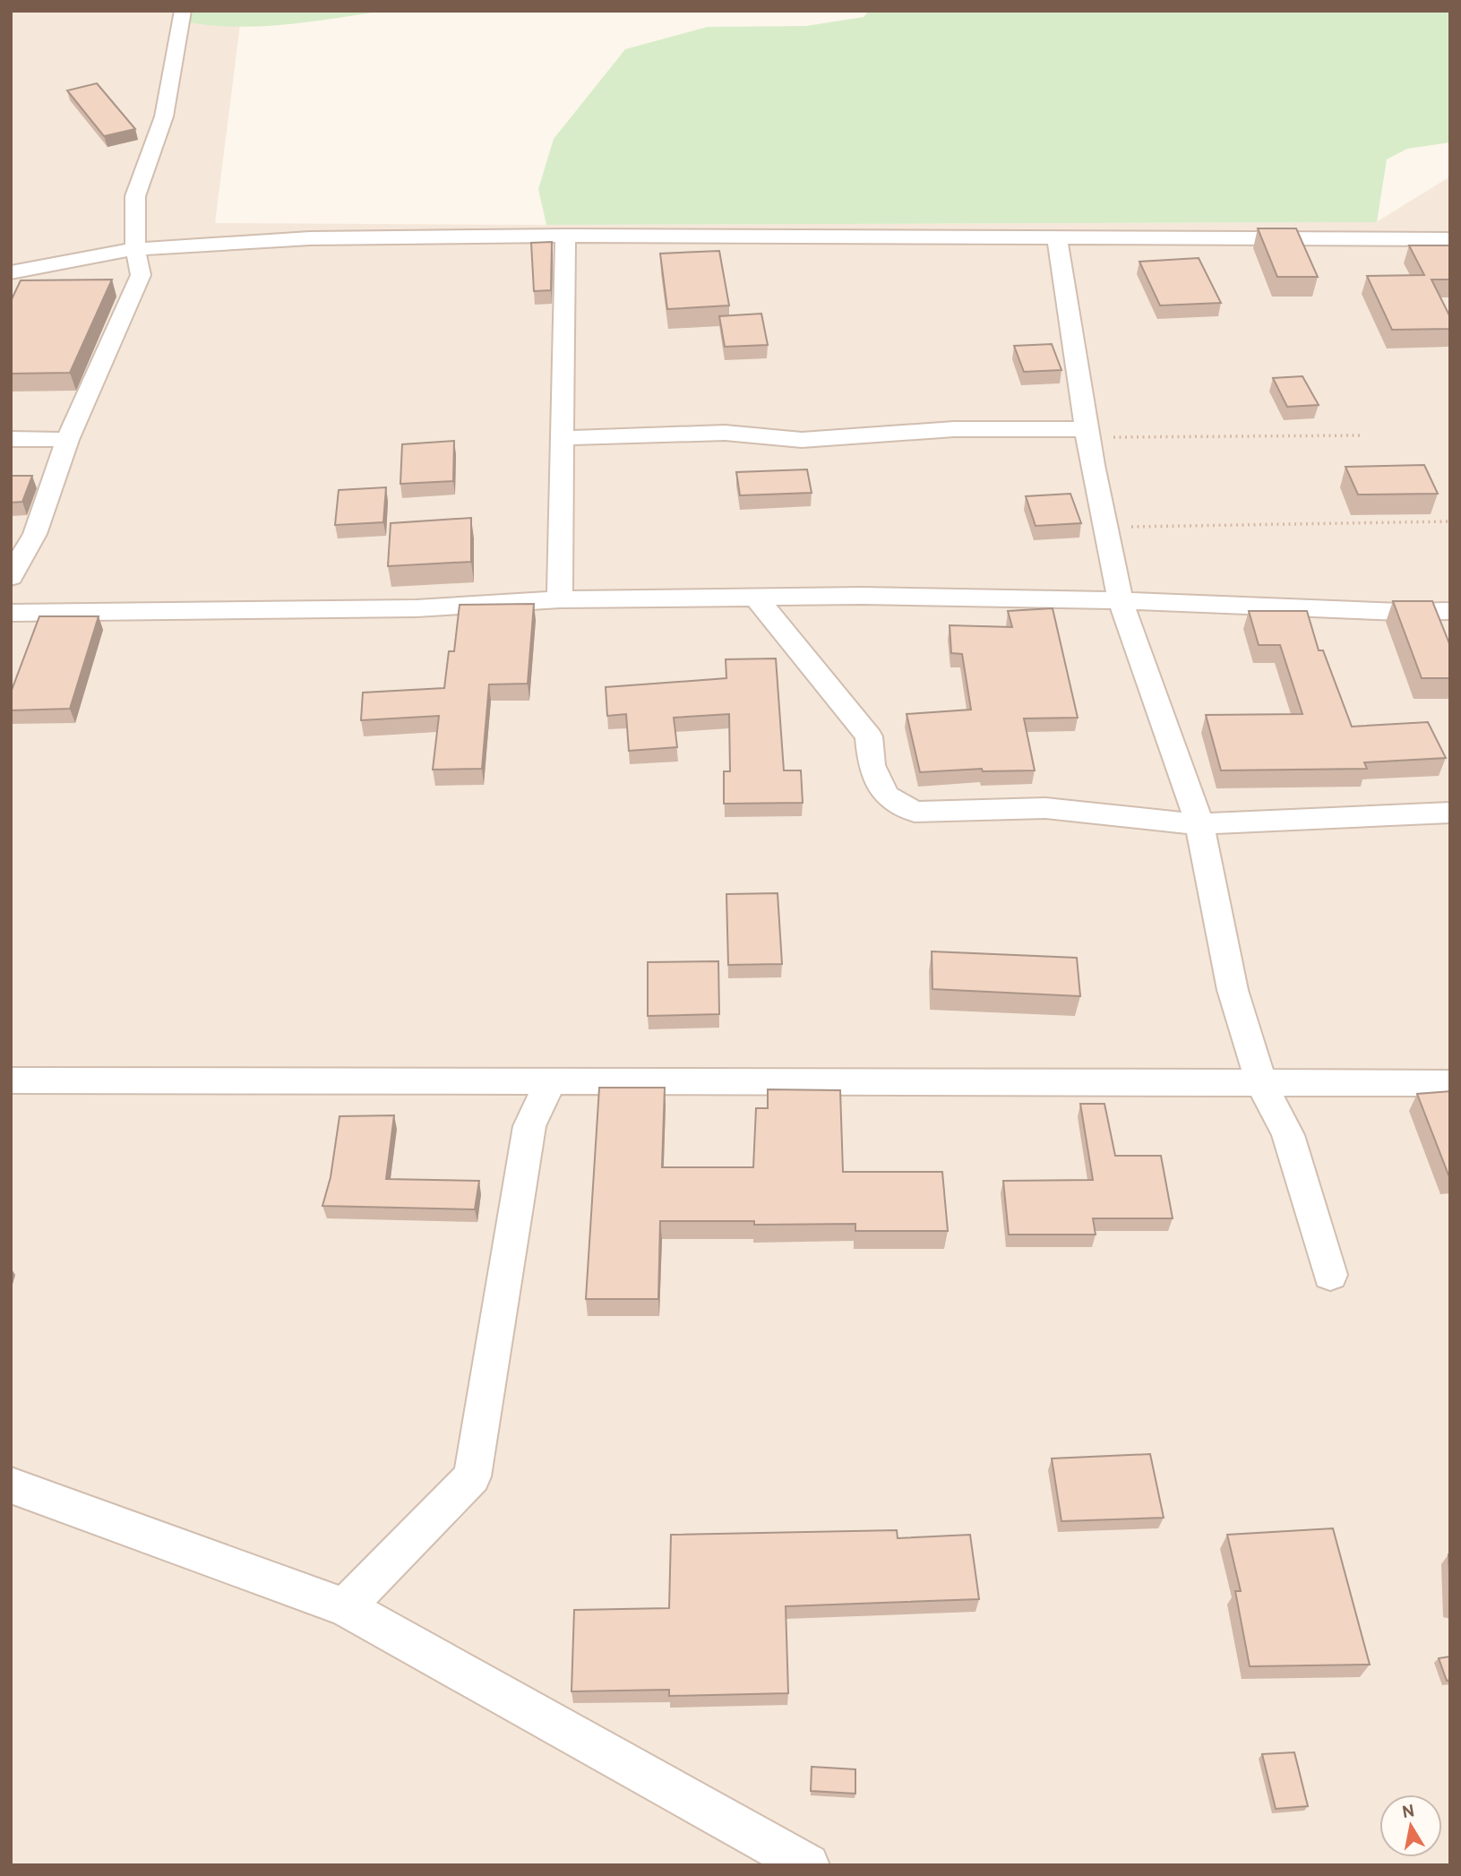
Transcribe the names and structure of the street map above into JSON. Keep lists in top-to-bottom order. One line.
{"north":"top"}
